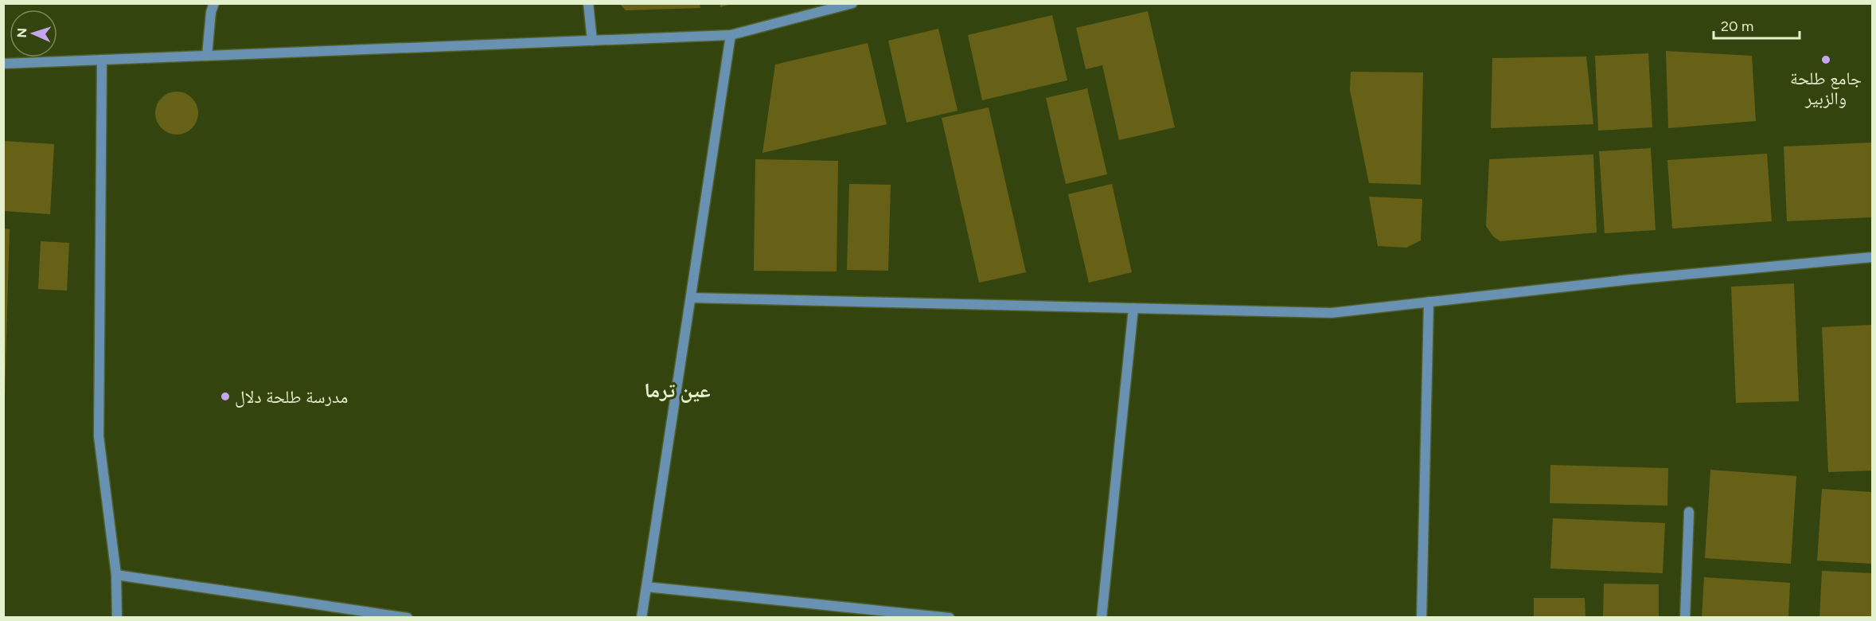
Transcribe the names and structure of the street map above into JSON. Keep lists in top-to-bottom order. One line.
{"districts":["عين ترما"],"places":["جامع طلحة والزبير","مدرسة طلحة دلال"],"scale_bar":"20 m","north":"left"}
